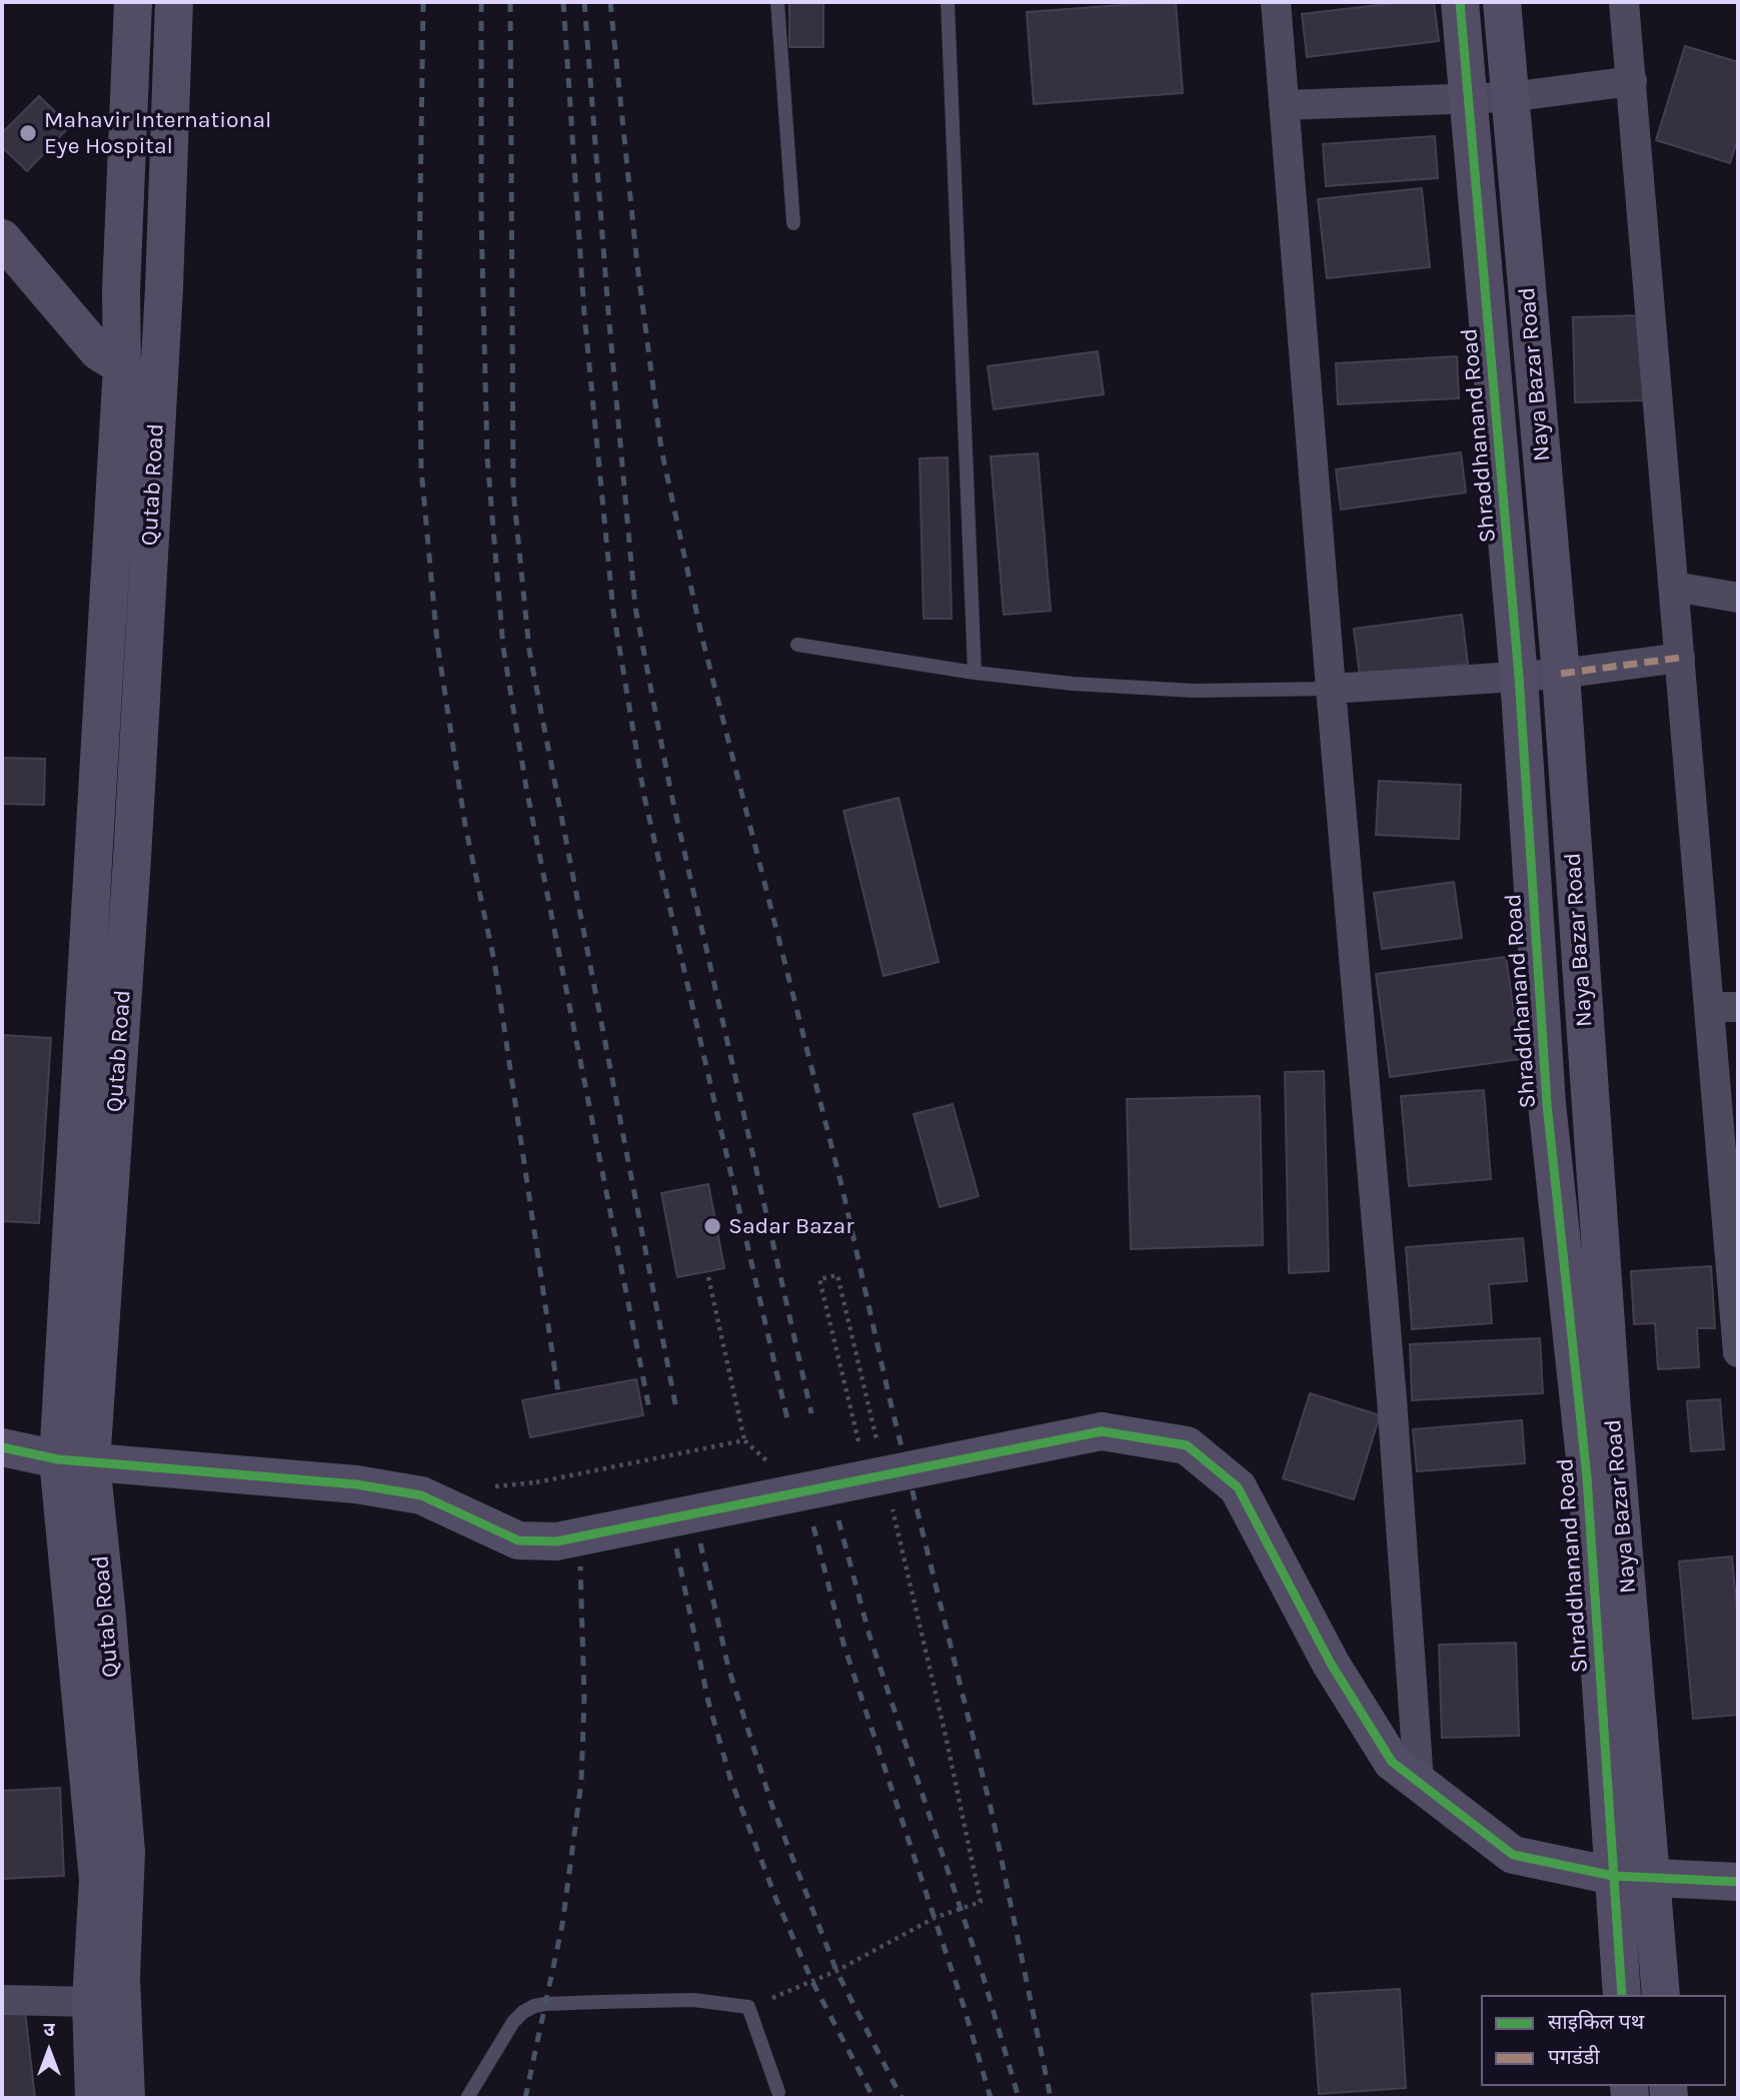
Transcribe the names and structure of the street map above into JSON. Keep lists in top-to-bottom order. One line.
{"streets":{"street":["Naya Bazar Road","Shraddhanand Road","Qutab Road"]},"places":["Mahavir International Eye Hospital","Sadar Bazar"],"legend":["साइकिल पथ","पगडंडी"],"north":"top"}
